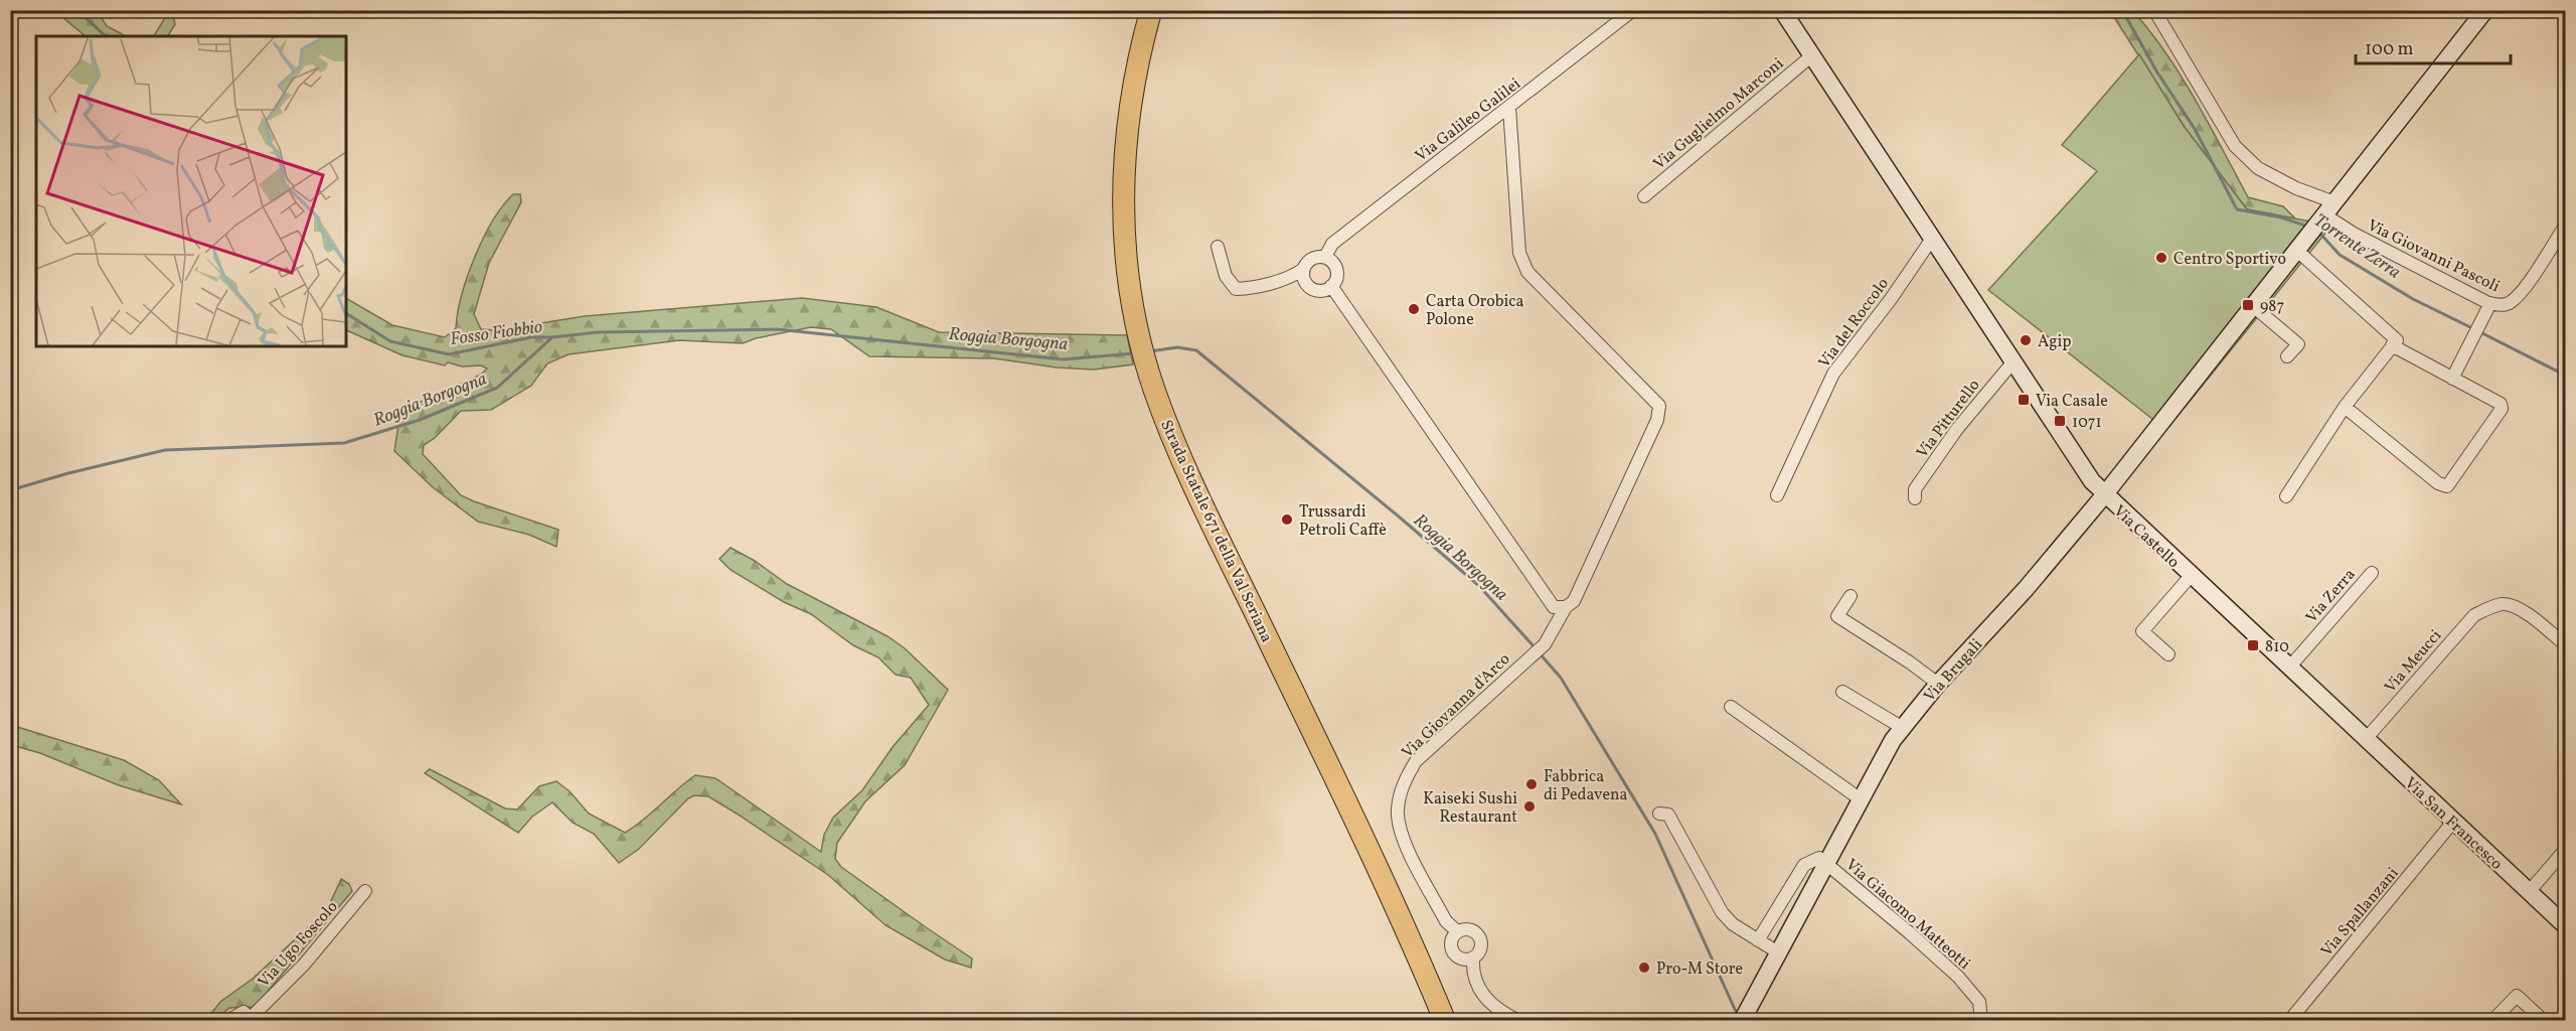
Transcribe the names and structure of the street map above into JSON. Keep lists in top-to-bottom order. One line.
{"streets":{"highway":["Strada Statale 671 della Val Seriana"],"street":["Via Guglielmo Marconi","Via Galileo Galilei","Via Giovanni Pascoli","Via del Roccolo","Via Pitturello","Via Castello","Via Zerra","Via Meucci","Via Brugali","Via Giovanna d'Arco","Via San Francesco","Via Spallanzani","Via Giacomo Matteotti","Via Ugo Foscolo"]},"crossings":[["Via Galileo Galilei","Via Giovanna d'Arco"],["Via Giovanni Pascoli","Via Brugali"],["Via Castello","Via Zerra"],["Via Castello","Via Brugali"],["Via Castello","Via San Francesco"],["Via Meucci","Via San Francesco"],["Via Brugali","Via Giacomo Matteotti"],["Via San Francesco","Via Spallanzani"]],"water":["Torrente Zerra","Fosso Fiobbio","Roggia Borgogna"],"places":{"other":["Centro Sportivo","Carta Orobica Polone","Agip","Trussardi Petroli Caffè","Fabbrica di Pedavena","Kaiseki Sushi Restaurant","Pro-M Store"],"transit":["987","Via Casale","1071","810"]},"scale_bar":"100 m"}
